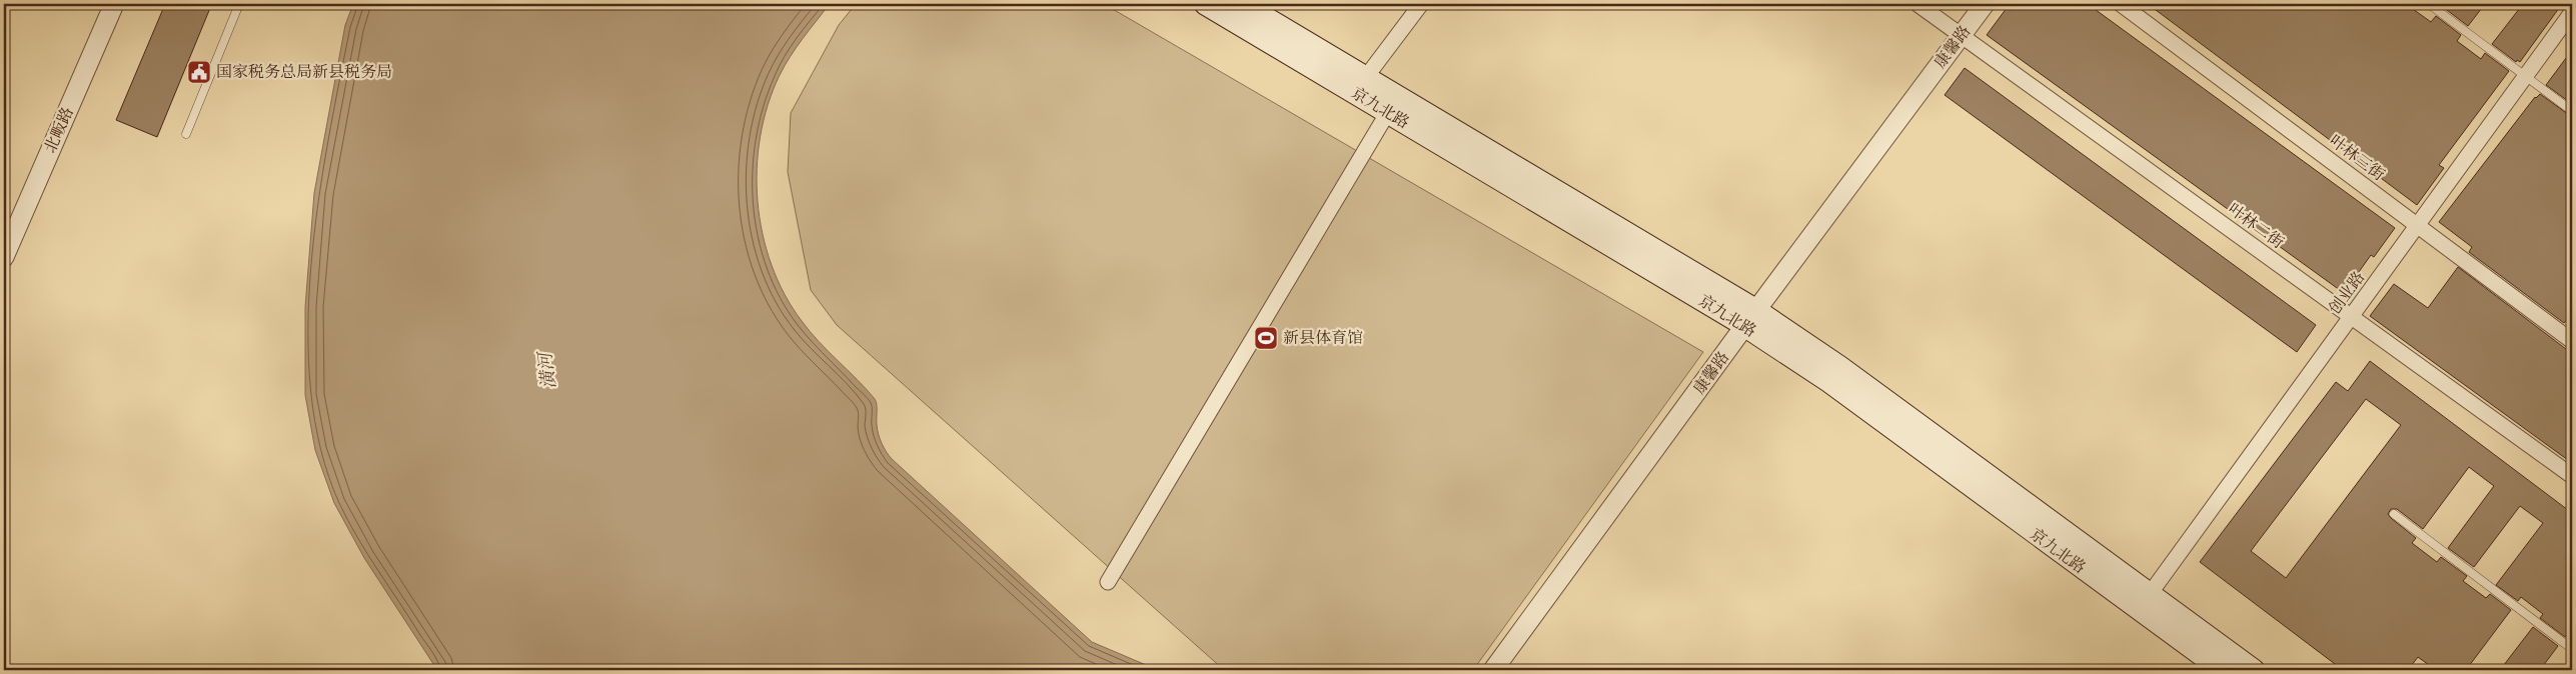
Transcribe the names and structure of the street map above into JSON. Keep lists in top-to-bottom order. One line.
{"streets":{"main road":["京九北路"],"street":["康馨路","北畈路","叶林三街","叶林二街","创业路"]},"crossings":[["康馨路","京九北路"],["康馨路","叶林二街"],["京九北路","创业路"],["叶林三街","创业路"],["叶林二街","创业路"]],"water":["潢河"],"places":{"public building":["国家税务总局新县税务局"],"sports":["新县体育馆"]}}
